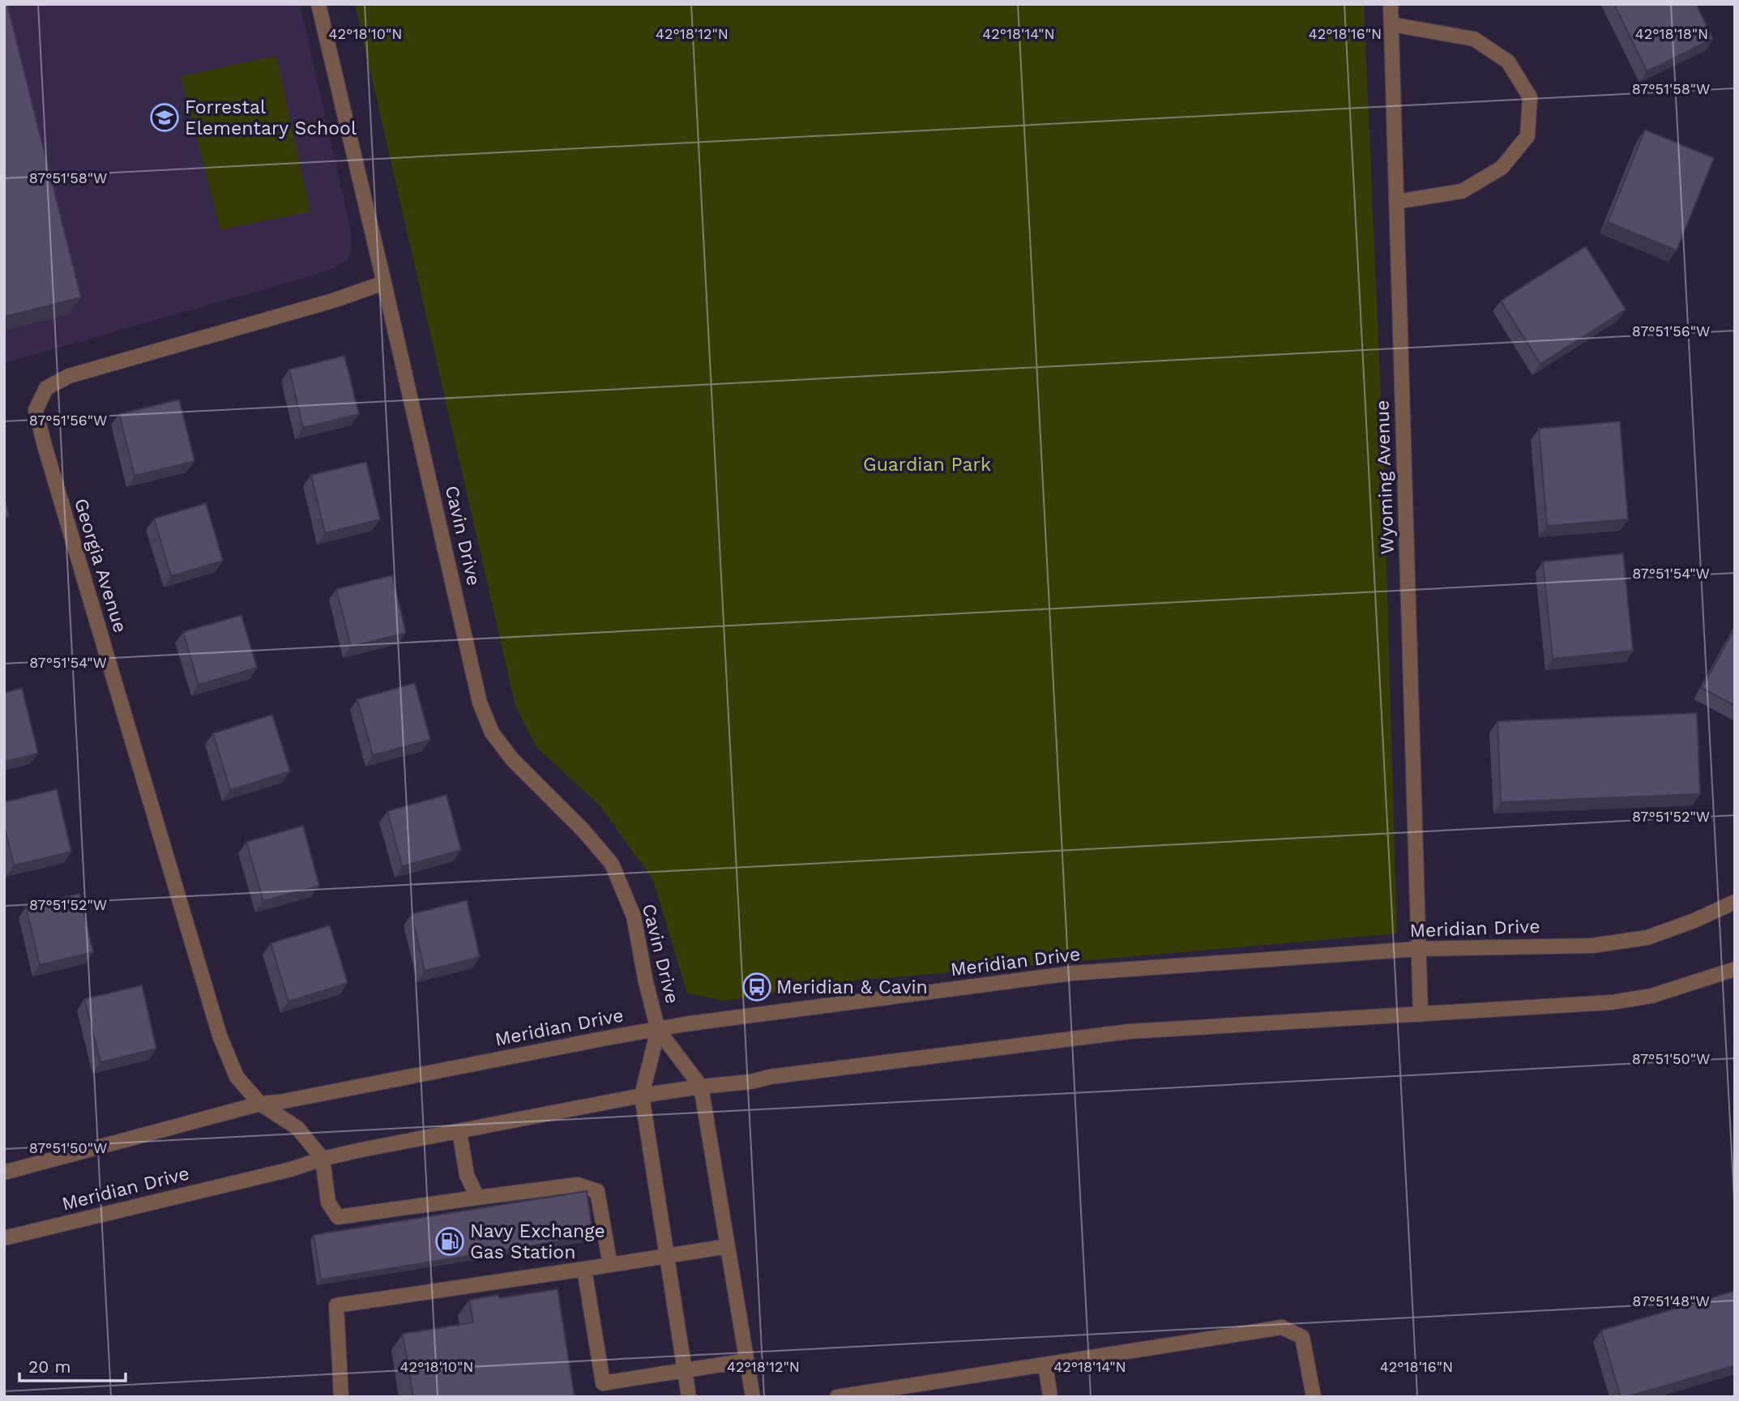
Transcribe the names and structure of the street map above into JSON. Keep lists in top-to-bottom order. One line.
{"streets":{"street":["Wyoming Avenue","Cavin Drive","Georgia Avenue","Meridian Drive"]},"crossings":[["Wyoming Avenue","Meridian Drive"],["Cavin Drive","Georgia Avenue"],["Cavin Drive","Meridian Drive"],["Georgia Avenue","Meridian Drive"]],"parks":["Guardian Park"],"places":{"school or university":["Forrestal Elementary School"],"bus stop":["Meridian & Cavin"],"fuel station":["Navy Exchange Gas Station"]},"scale_bar":"20 m","coordinates":["42°18'10\"N","42°18'12\"N","42°18'14\"N","42°18'16\"N","42°18'18\"N","87°51'58\"W","87°51'56\"W","87°51'54\"W","87°51'52\"W","87°51'50\"W","87°51'48\"W"]}
